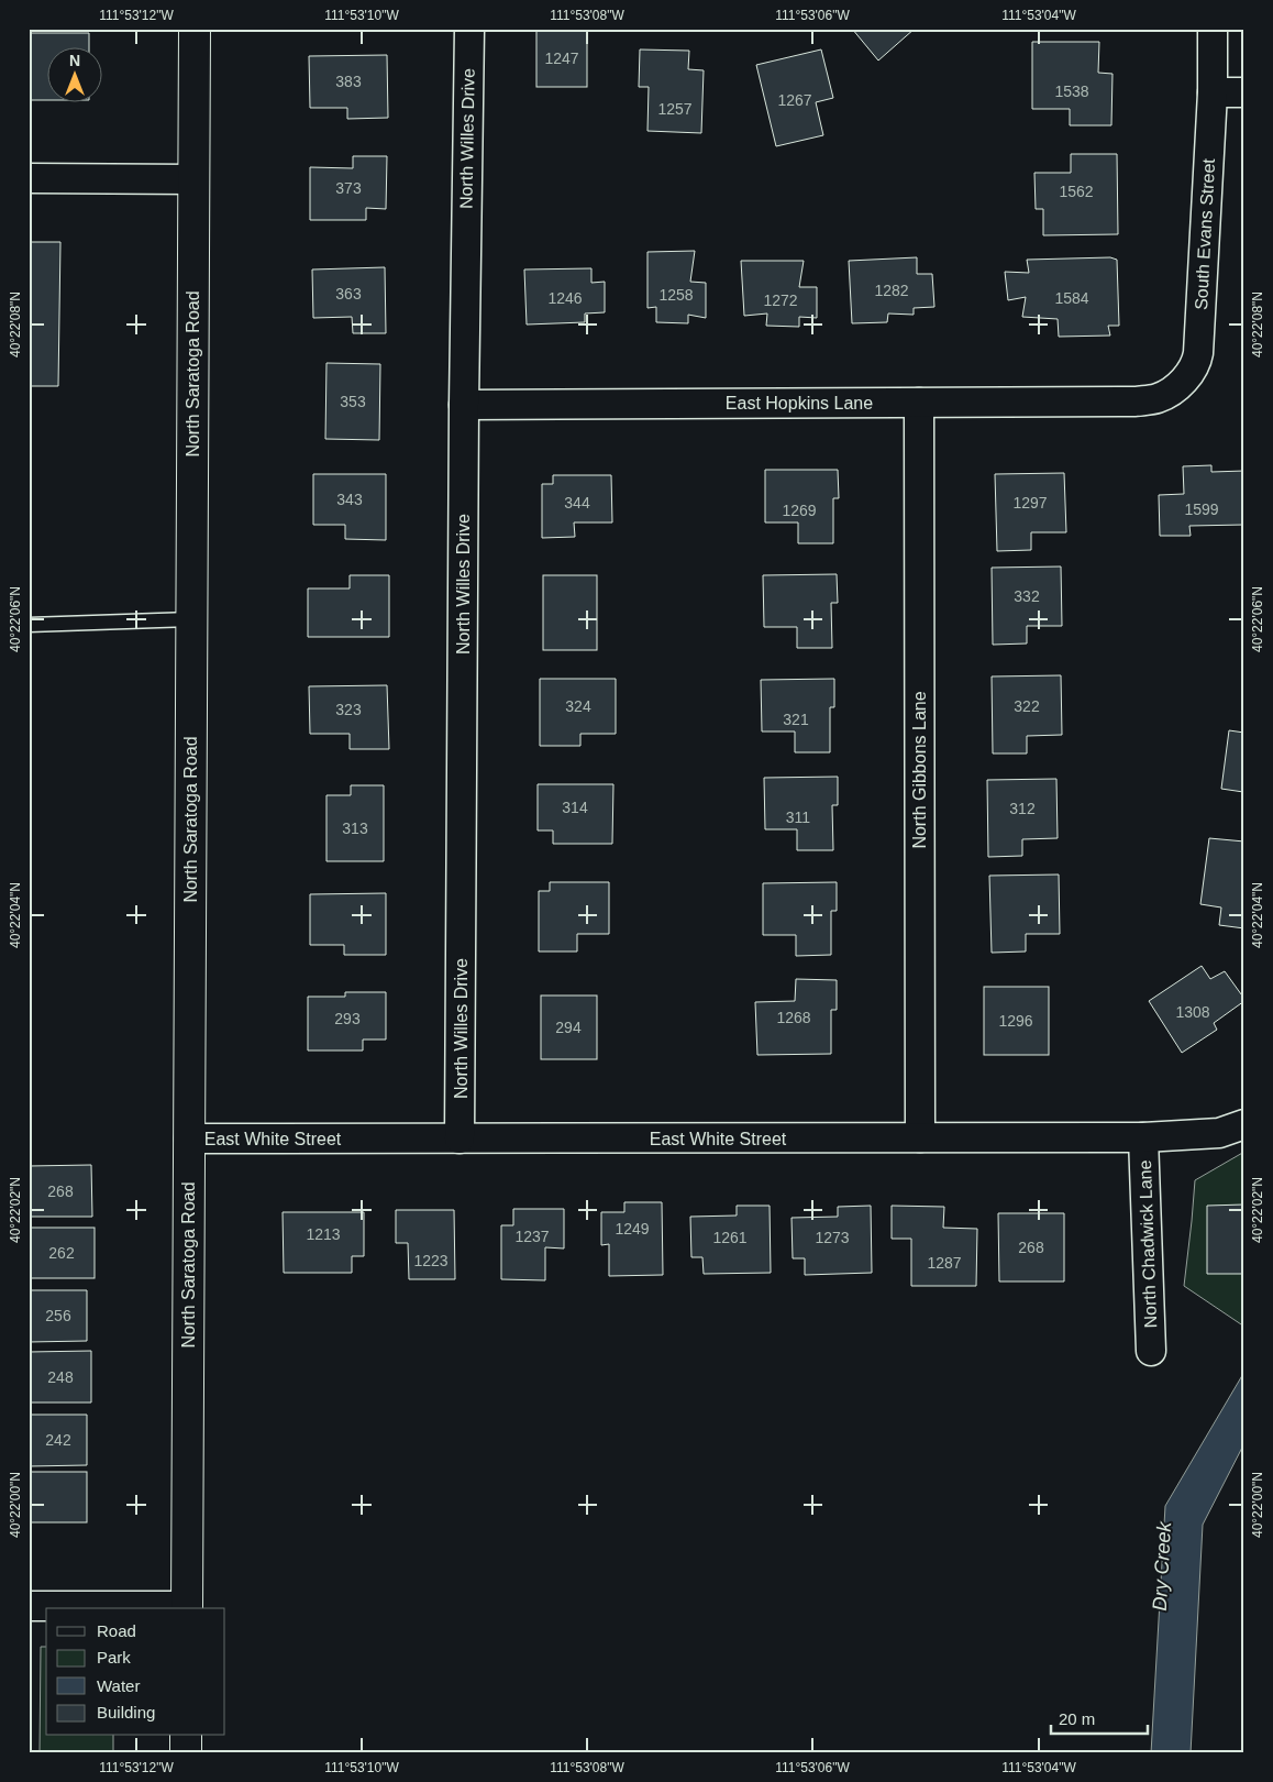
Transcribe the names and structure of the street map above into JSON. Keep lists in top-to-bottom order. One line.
{"streets":{"main road":["North Saratoga Road"],"street":["North Willes Drive","South Evans Street","East Hopkins Lane","North Gibbons Lane","East White Street","North Chadwick Lane"]},"crossings":[["North Willes Drive","East Hopkins Lane"],["North Willes Drive","East White Street"],["South Evans Street","East Hopkins Lane"],["North Saratoga Road","East White Street"],["East Hopkins Lane","North Gibbons Lane"],["North Gibbons Lane","East White Street"],["East White Street","North Chadwick Lane"]],"water":["Dry Creek"],"house_numbers":["1247","383","1538","1267","1257","373","1562","1282","363","1258","1246","1584","1272","353","343","344","1297","1599","1269","332","324","322","323","321","314","312","311","313","1308","1268","293","1296","294","268","1249","1213","1237","1261","1273","268","262","1223","1287","256","248","242"],"legend":["Road","Park","Water","Building"],"scale_bar":"20 m","north":"top","coordinates":["111°53'12\"W","111°53'10\"W","111°53'08\"W","111°53'06\"W","111°53'04\"W","40°22'08\"N","40°22'06\"N","40°22'04\"N","40°22'02\"N","40°22'00\"N"]}
